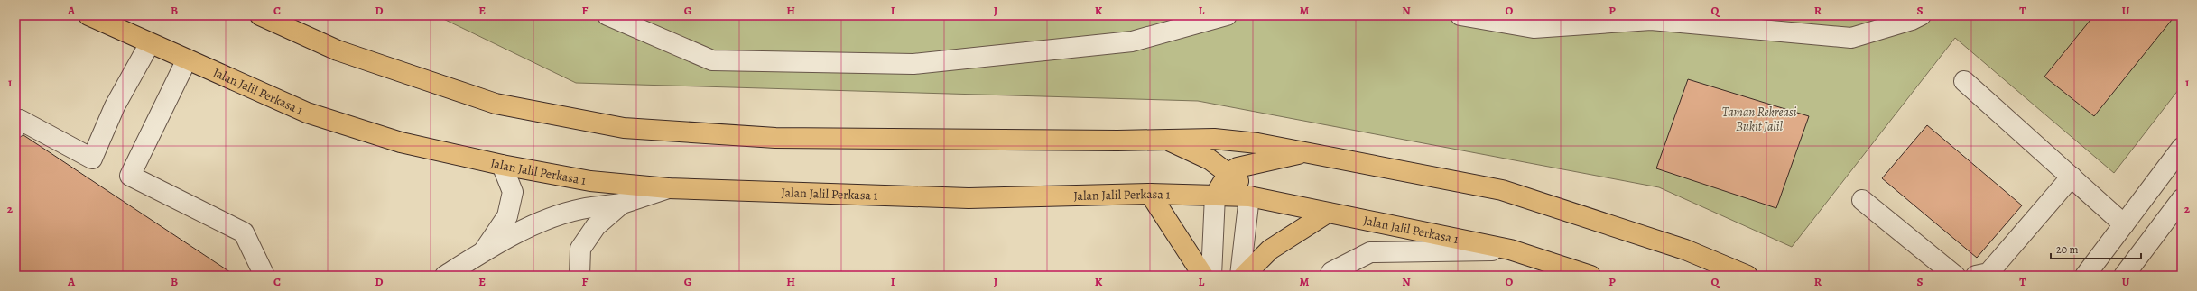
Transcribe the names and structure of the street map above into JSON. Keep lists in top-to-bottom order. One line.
{"streets":{"main road":["Jalan Jalil Perkasa 1"]},"parks":["Taman Rekreasi Bukit Jalil"],"scale_bar":"20 m","grid":{"columns":["A","B","C","D","E","F","G","H","I","J","K","L","M","N","O","P","Q","R","S","T","U"],"rows":["1","2"]}}
